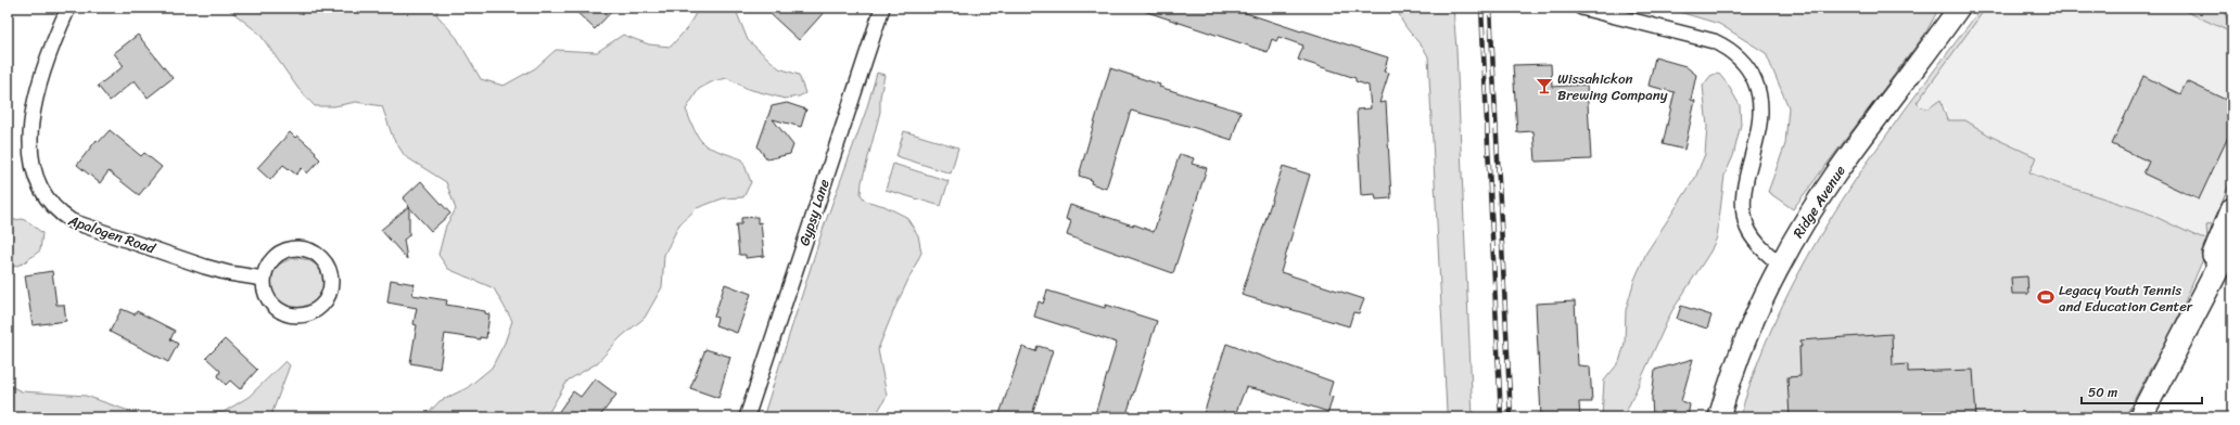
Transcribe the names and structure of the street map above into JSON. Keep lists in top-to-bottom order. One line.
{"streets":{"main road":["Ridge Avenue"],"street":["Gypsy Lane","Apalogen Road"]},"places":{"bar":["Wissahickon Brewing Company"],"sports":["Legacy Youth Tennis and Education Center"]},"scale_bar":"50 m"}
